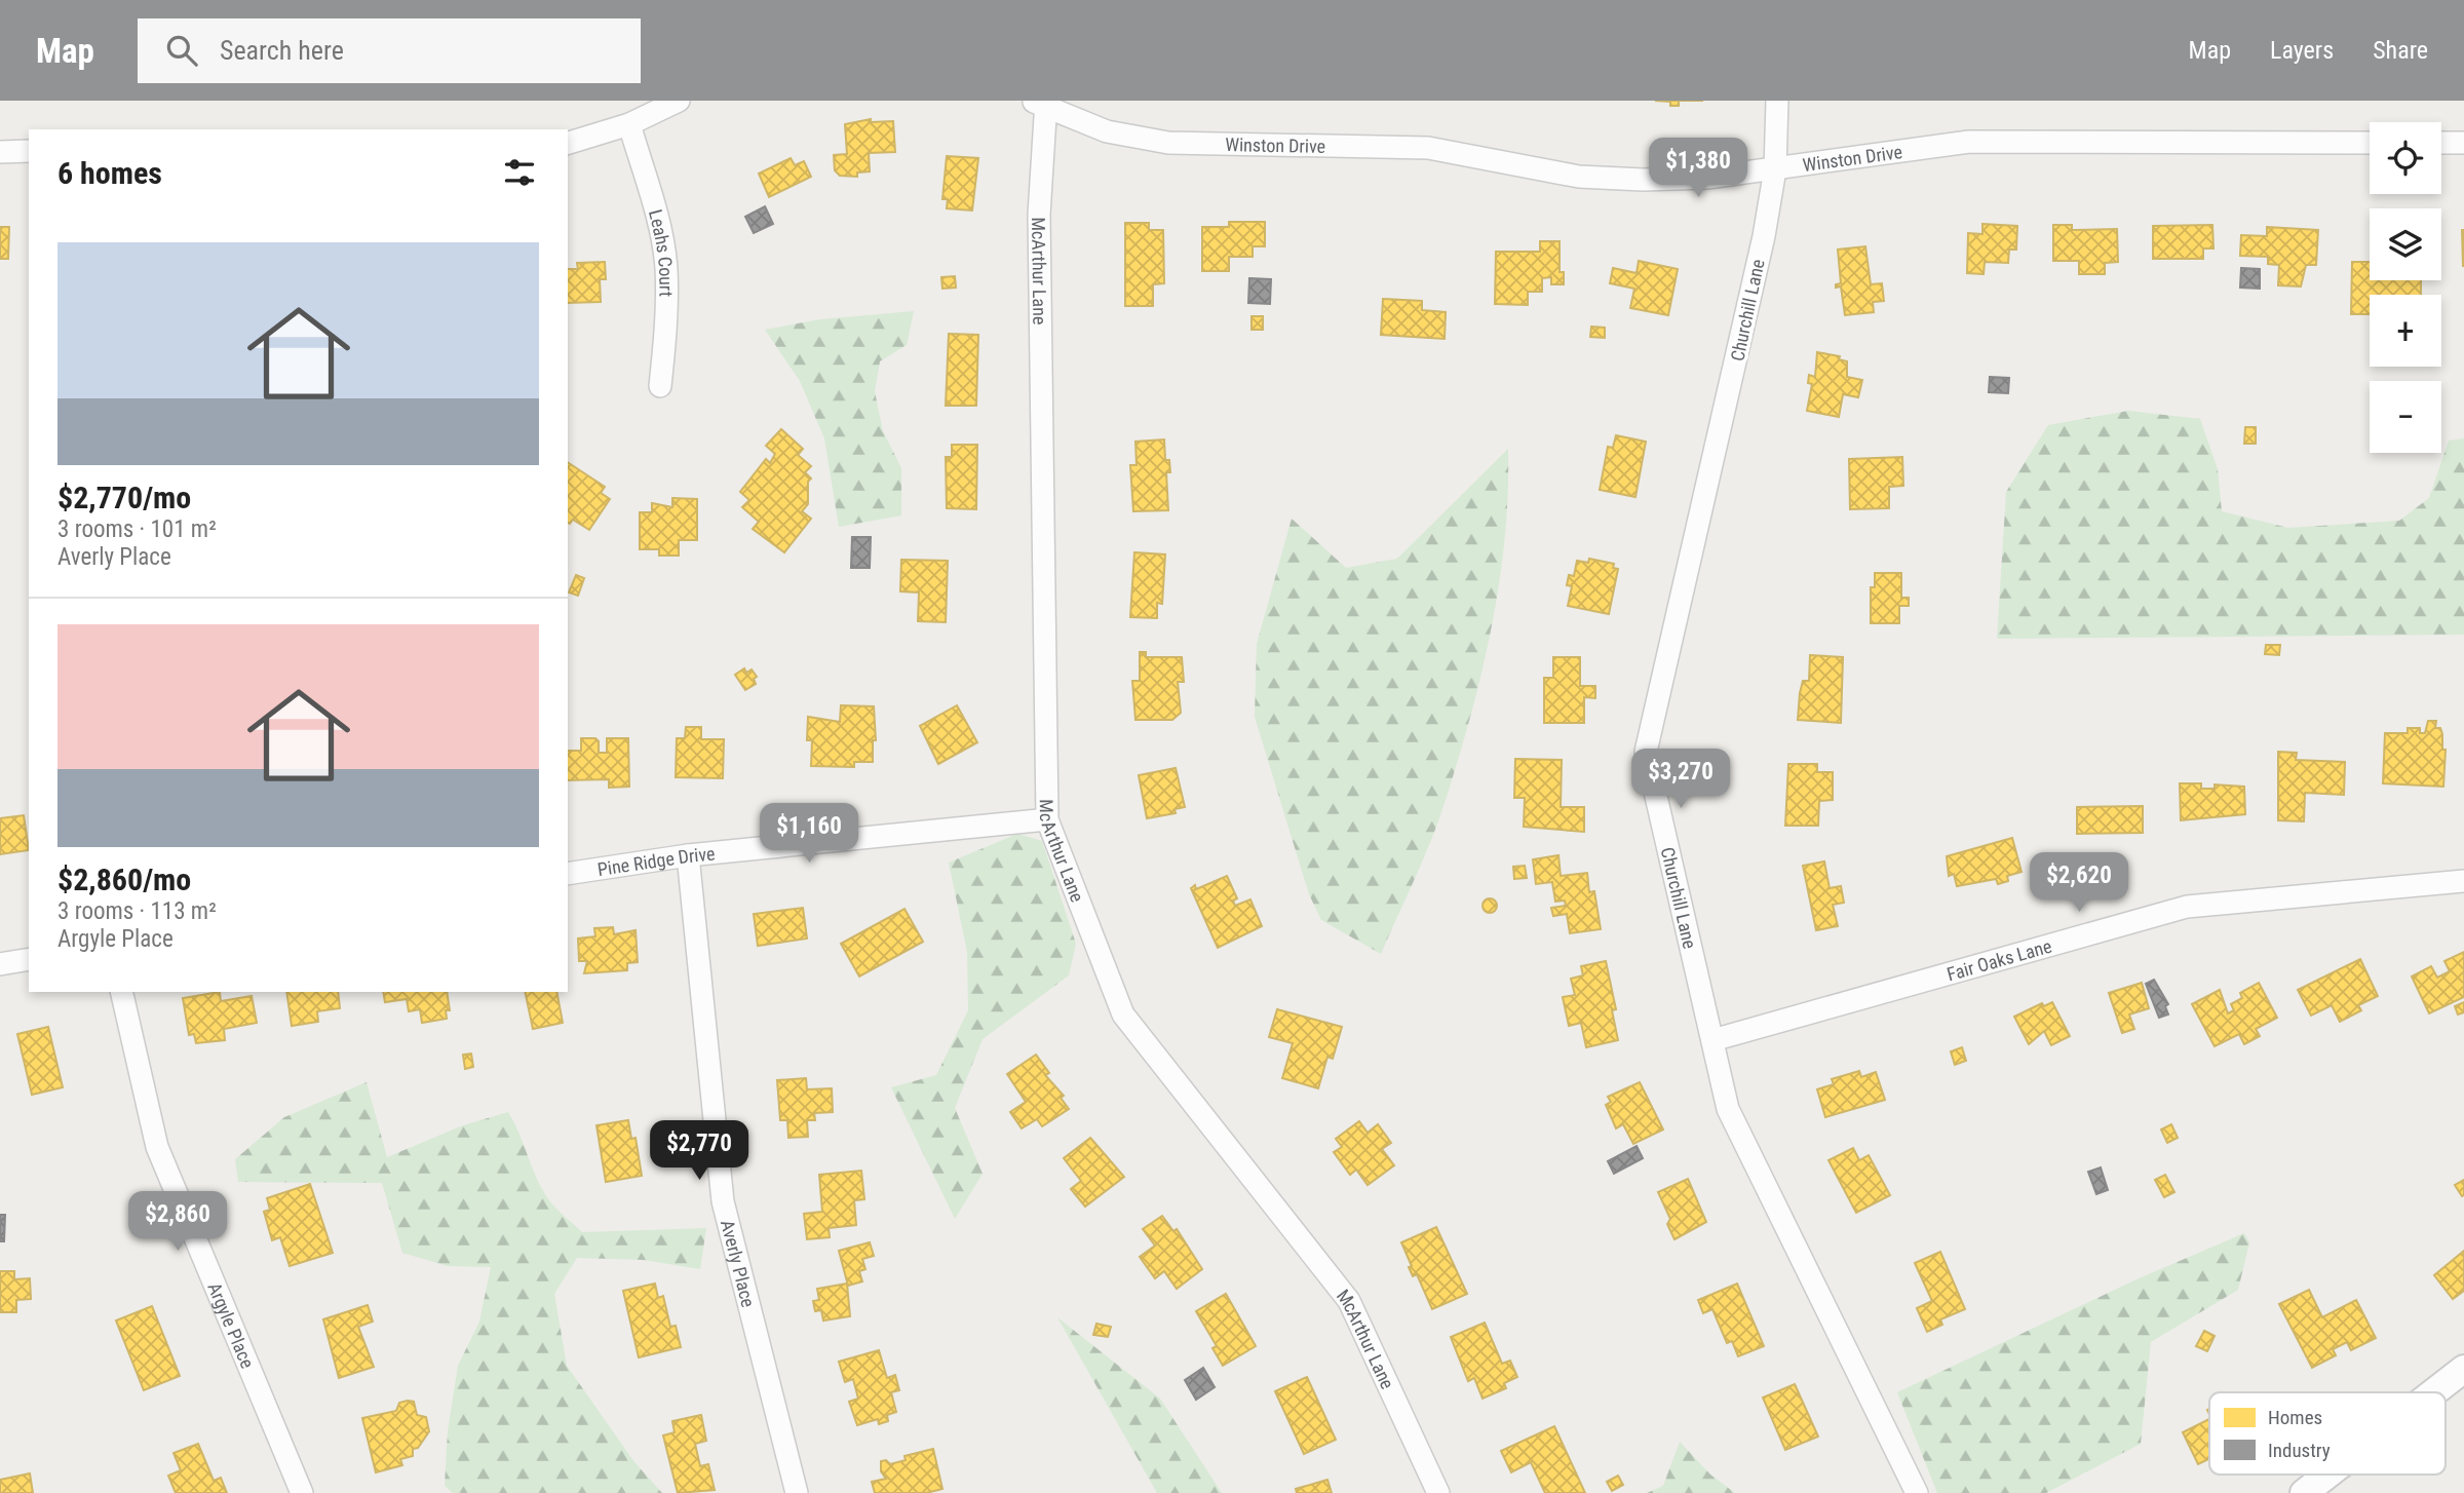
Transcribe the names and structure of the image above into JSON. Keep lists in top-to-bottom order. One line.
{"streets":{"street":["Winston Drive","Leahs Court","McArthur Lane","Churchill Lane","Pine Ridge Drive","Fair Oaks Lane","Averly Place","Argyle Place"]},"crossings":[["Winston Drive","McArthur Lane"],["Winston Drive","Churchill Lane"],["McArthur Lane","Pine Ridge Drive"],["Churchill Lane","Fair Oaks Lane"],["Pine Ridge Drive","Averly Place"]],"legend":["Homes","Industry"],"page":{"header":"Map","search":"Search here","nav":["Map","Layers","Share"],"map_buttons":["+","−"],"heading":"6 homes","price":["$1,380","$3,270","$1,160","$2,620","$2,770","$2,860"],"list":[{"name":"$2,770/mo","note":"3 rooms · 101 m² · Averly Place"},{"name":"$2,860/mo","note":"3 rooms · 113 m² · Argyle Place"}]}}
